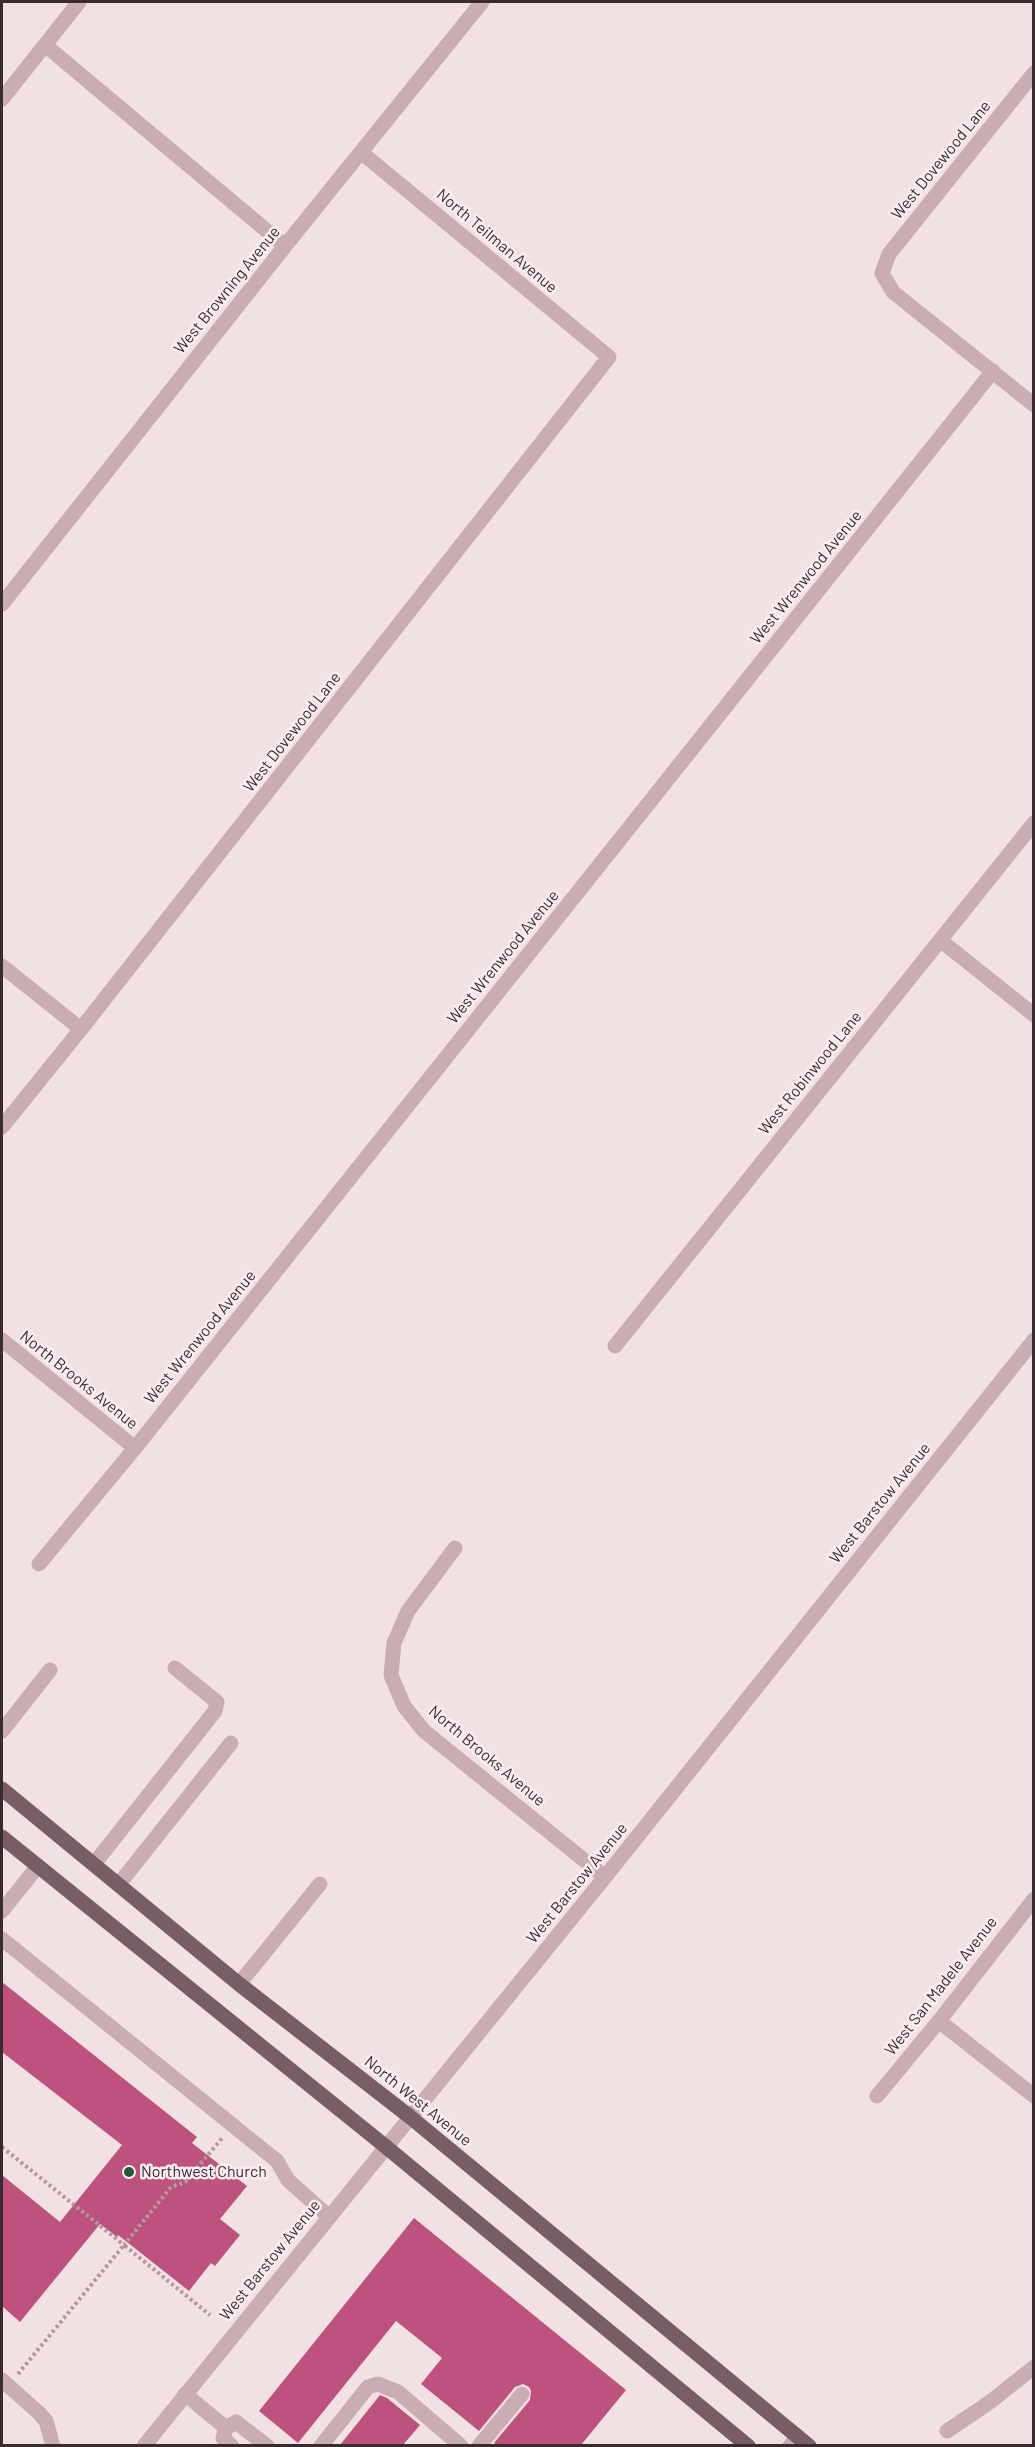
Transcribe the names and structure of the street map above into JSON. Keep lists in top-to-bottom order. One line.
{"streets":{"main road":["North West Avenue"],"street":["West Dovewood Lane","North Teilman Avenue","West Browning Avenue","West Wrenwood Avenue","West Robinwood Lane","North Brooks Avenue","West Barstow Avenue","West San Madele Avenue"]},"crossings":[["West Dovewood Lane","North Teilman Avenue"],["West Dovewood Lane","West Wrenwood Avenue"],["North Teilman Avenue","West Browning Avenue"],["West Wrenwood Avenue","North Brooks Avenue"],["North Brooks Avenue","West Barstow Avenue"],["West Barstow Avenue","North West Avenue"]],"places":["Northwest Church"]}
